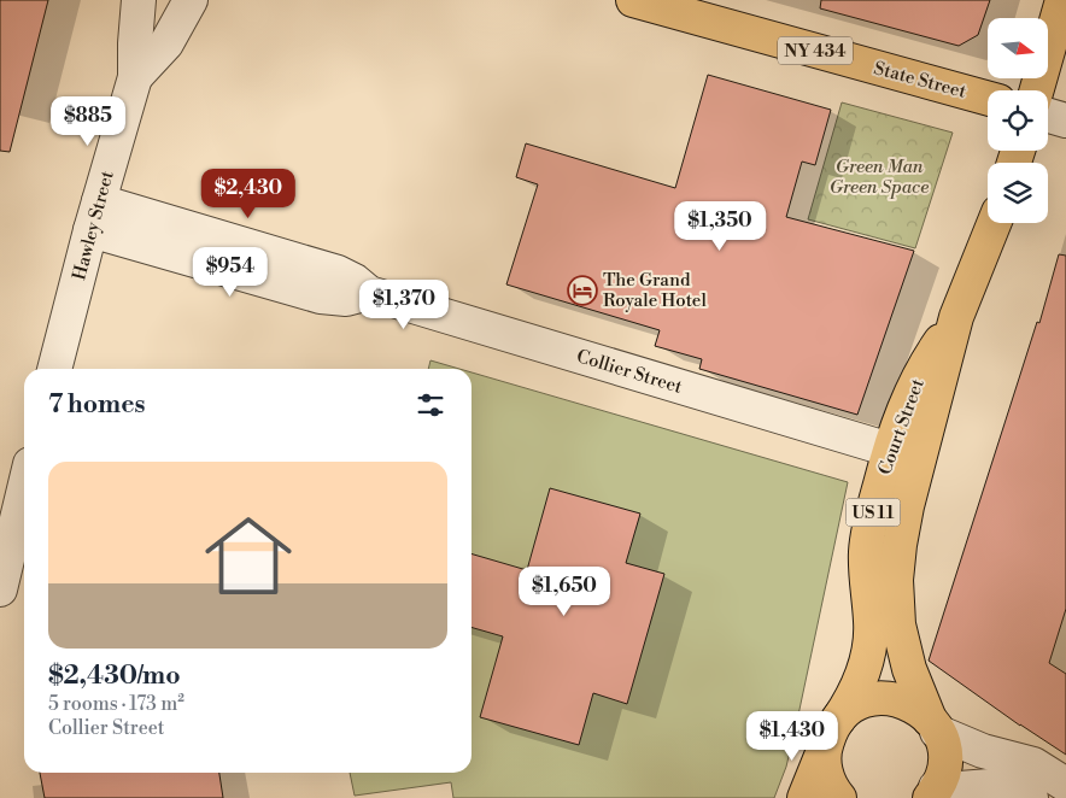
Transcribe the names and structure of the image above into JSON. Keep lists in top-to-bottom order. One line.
{"streets":{"main road":["NY 434","State Street","Court Street","US 11"],"street":["Hawley Street","Collier Street"]},"crossings":[["Hawley Street","Collier Street"],["Collier Street","Court Street"],["Court Street","US 11"]],"parks":["Green Man Green Space"],"places":{"hotel":["The Grand Royale Hotel"]},"north":"right","page":{"price":["$885","$2,430","$1,350","$954","$1,370","$1,650","$1,430"],"heading":"7 homes","list":[{"name":"$2,430/mo","note":"5 rooms · 173 m² · Collier Street"}]}}
